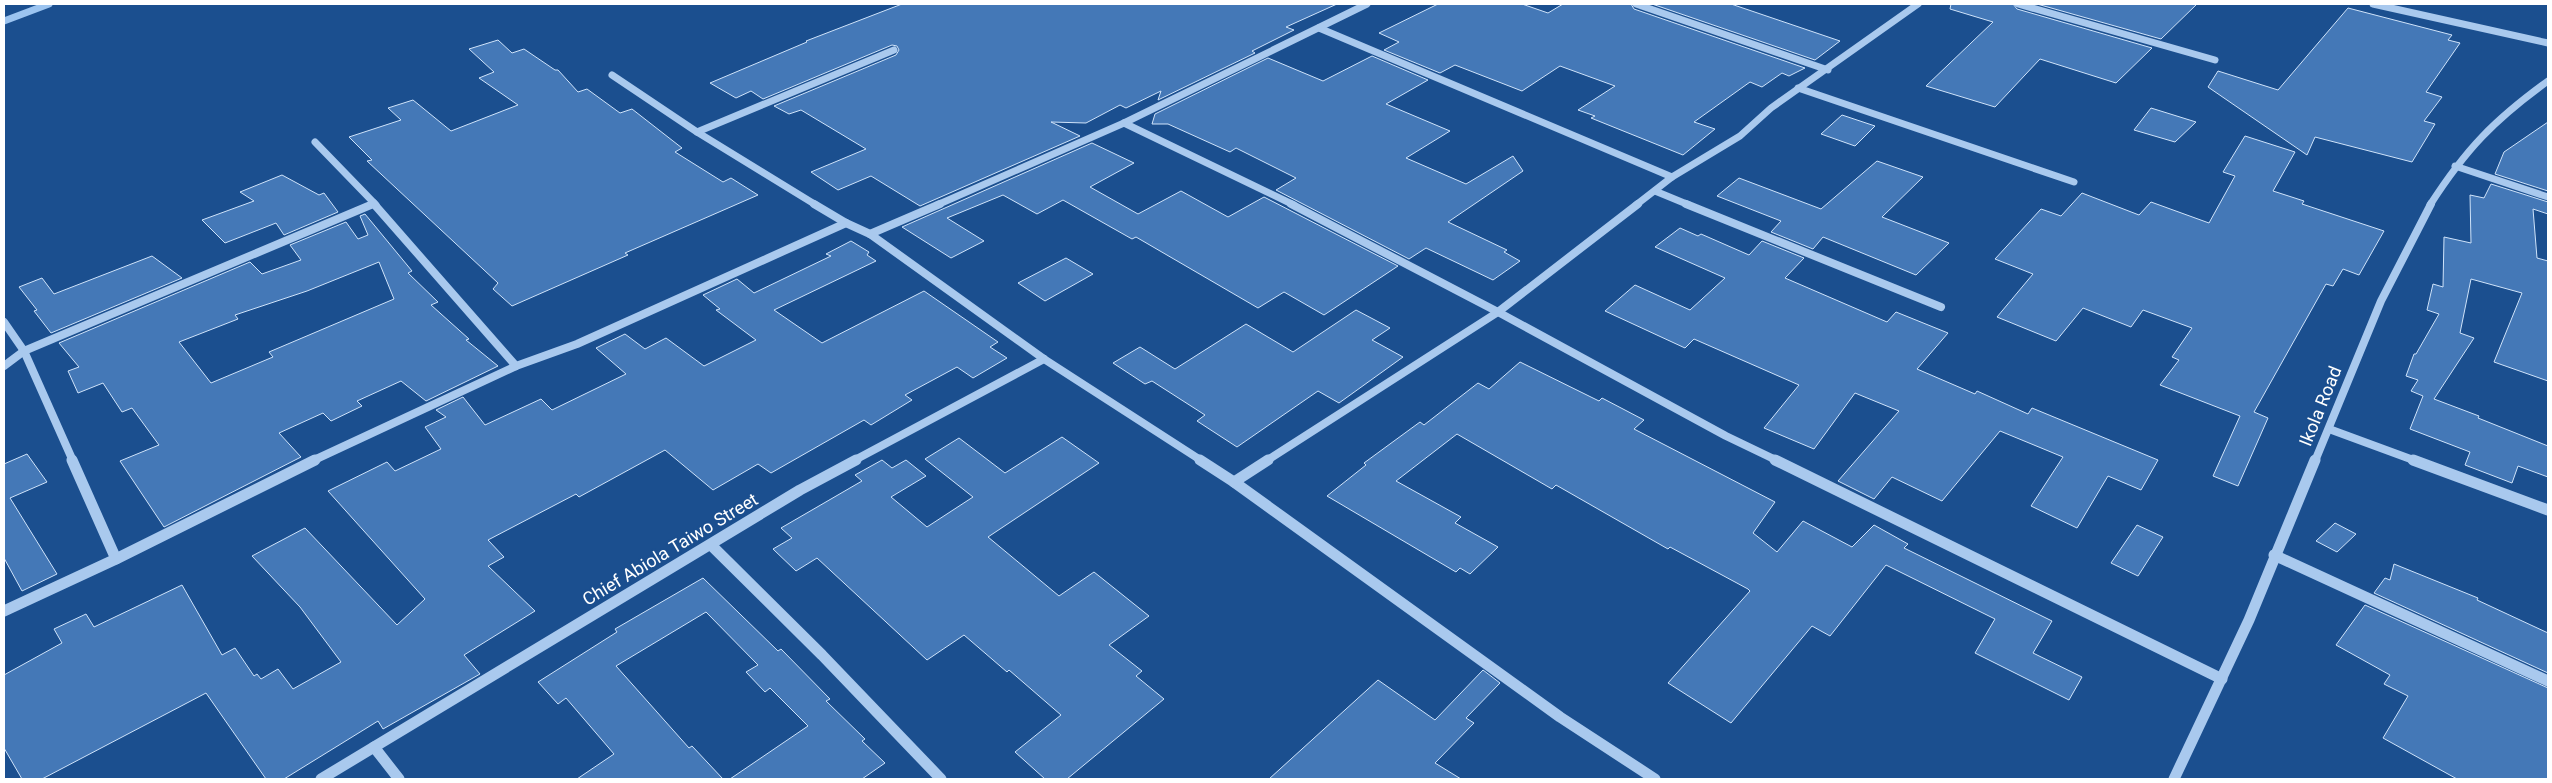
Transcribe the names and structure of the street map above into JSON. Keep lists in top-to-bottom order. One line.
{"streets":{"street":["Ikola Road","Chief Abiola Taiwo Street"]}}
